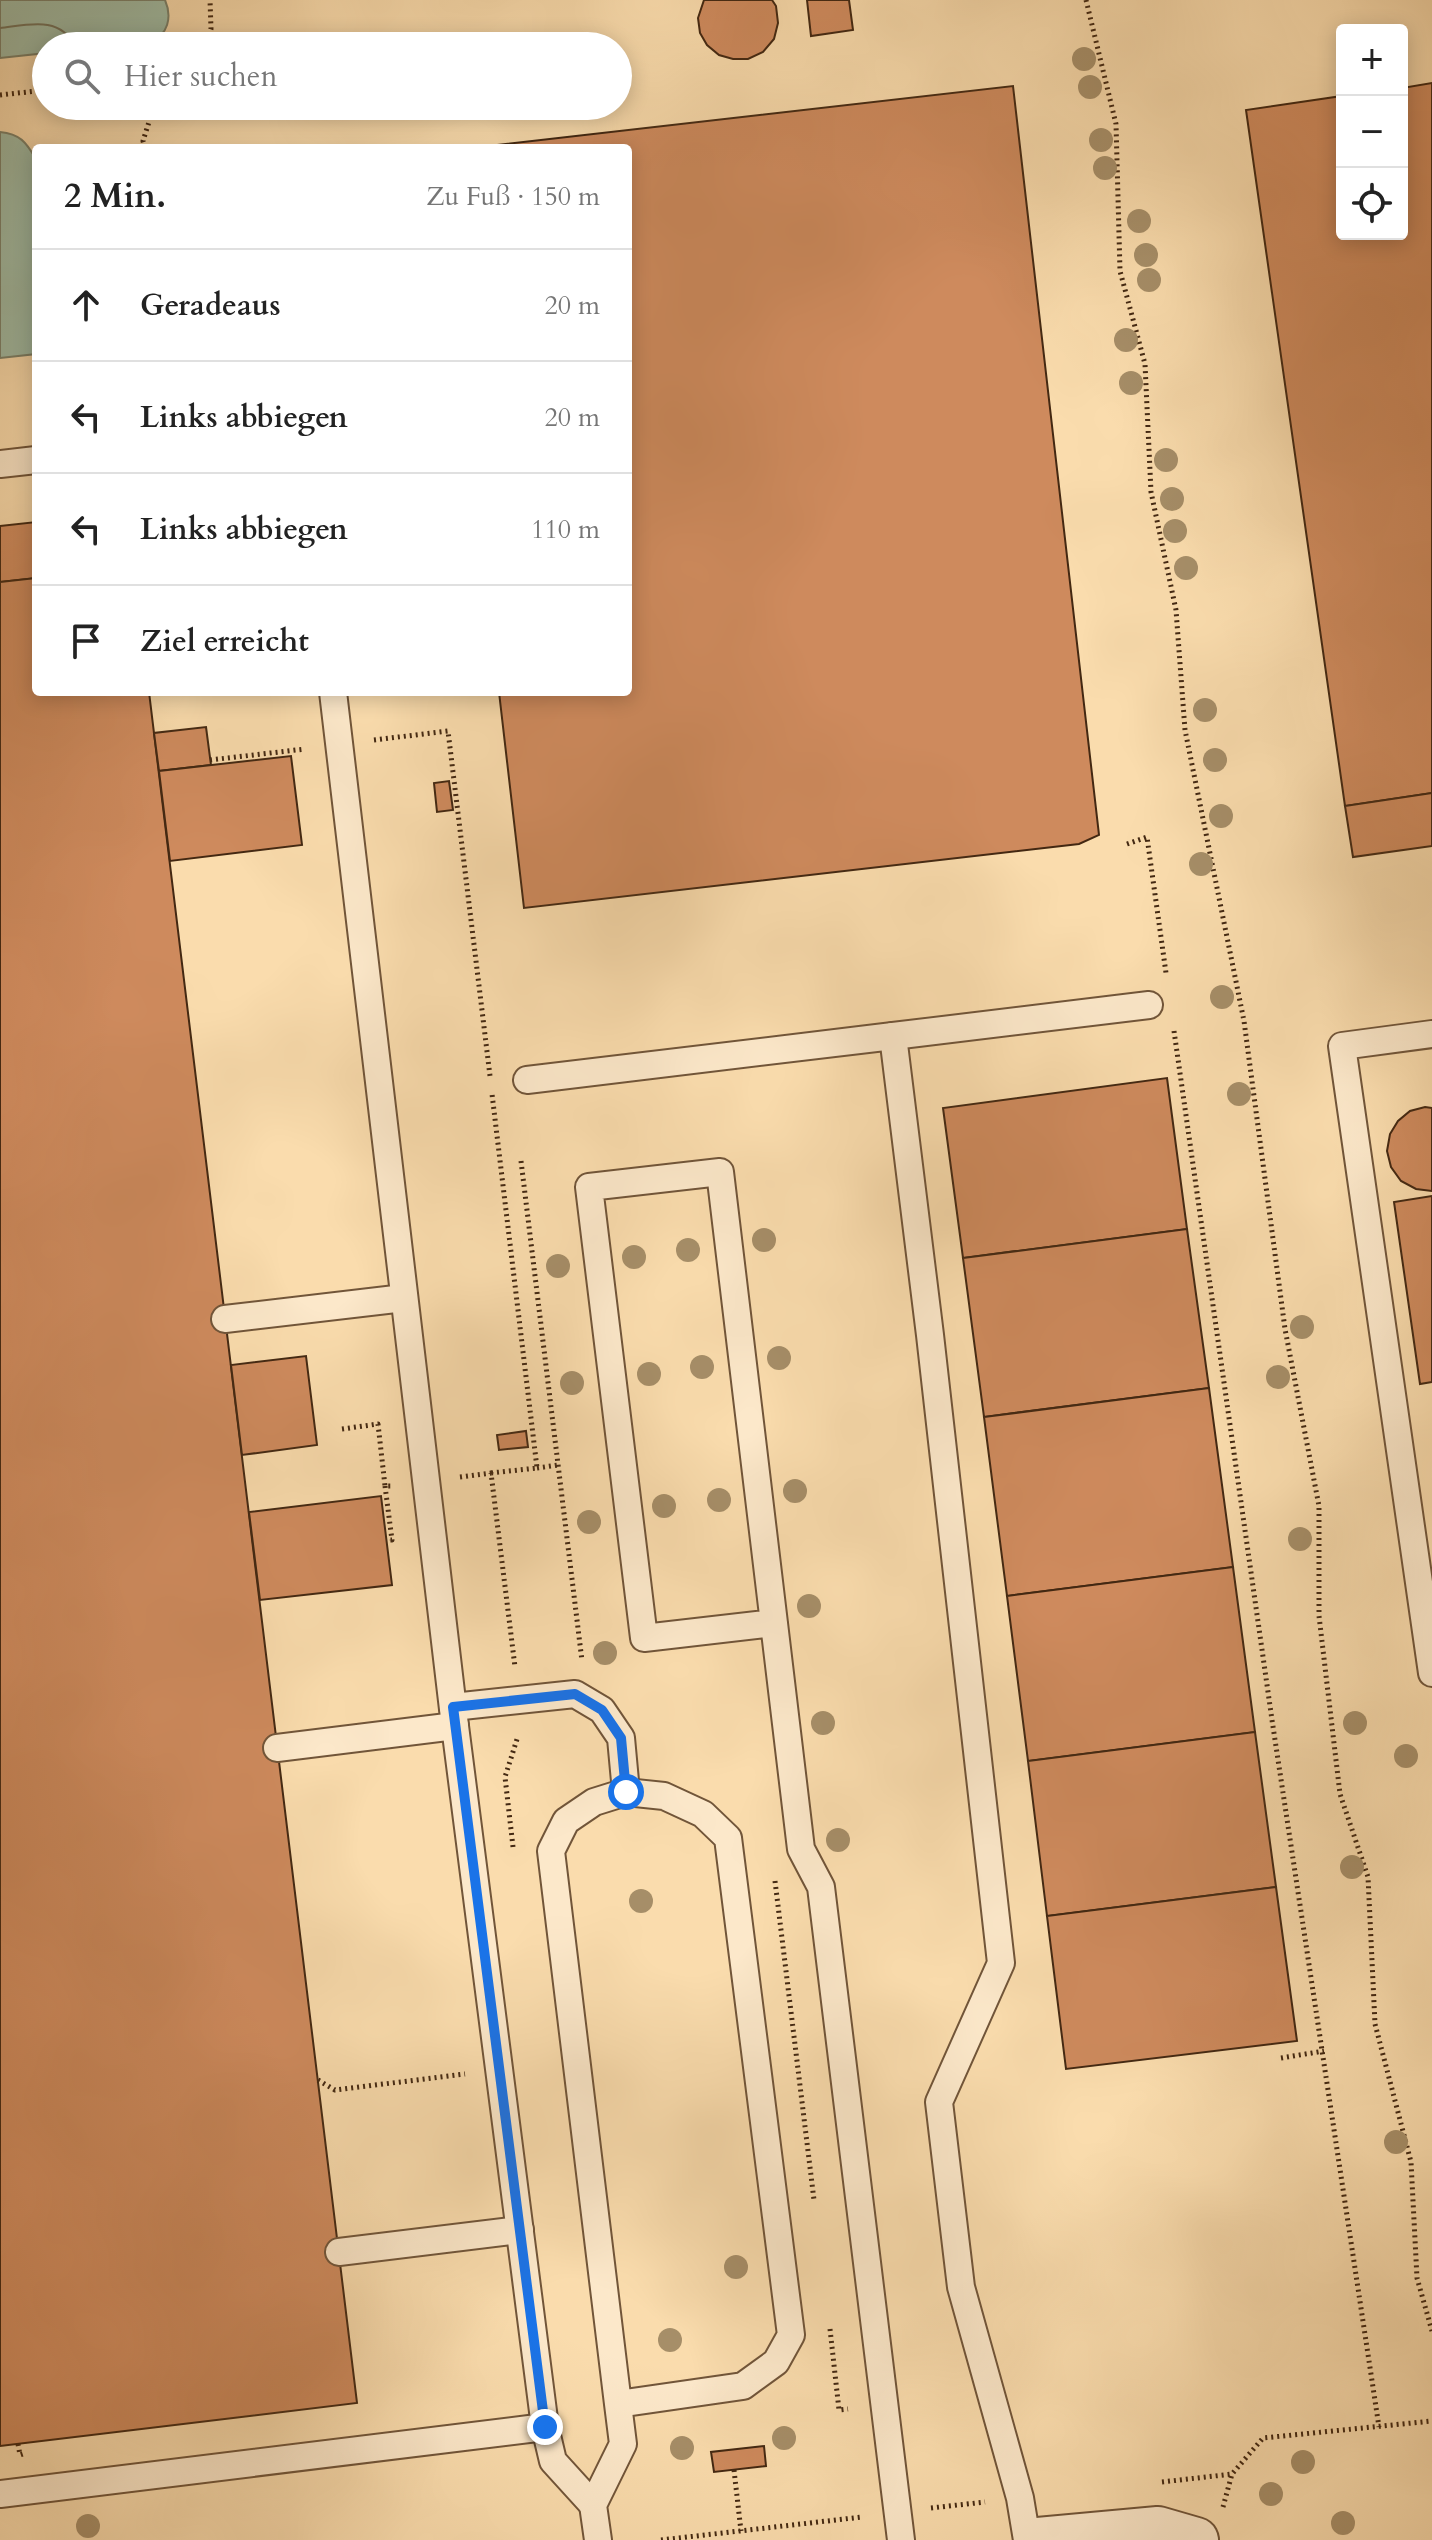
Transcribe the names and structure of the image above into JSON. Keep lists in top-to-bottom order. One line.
{"page":{"map_buttons":["+","−"],"search":"Hier suchen","heading":["2 Min.","Zu Fuß · 150 m"],"list":[["Geradeaus","20 m"],["Links abbiegen","20 m"],["Links abbiegen","110 m"],"Ziel erreicht"]}}
